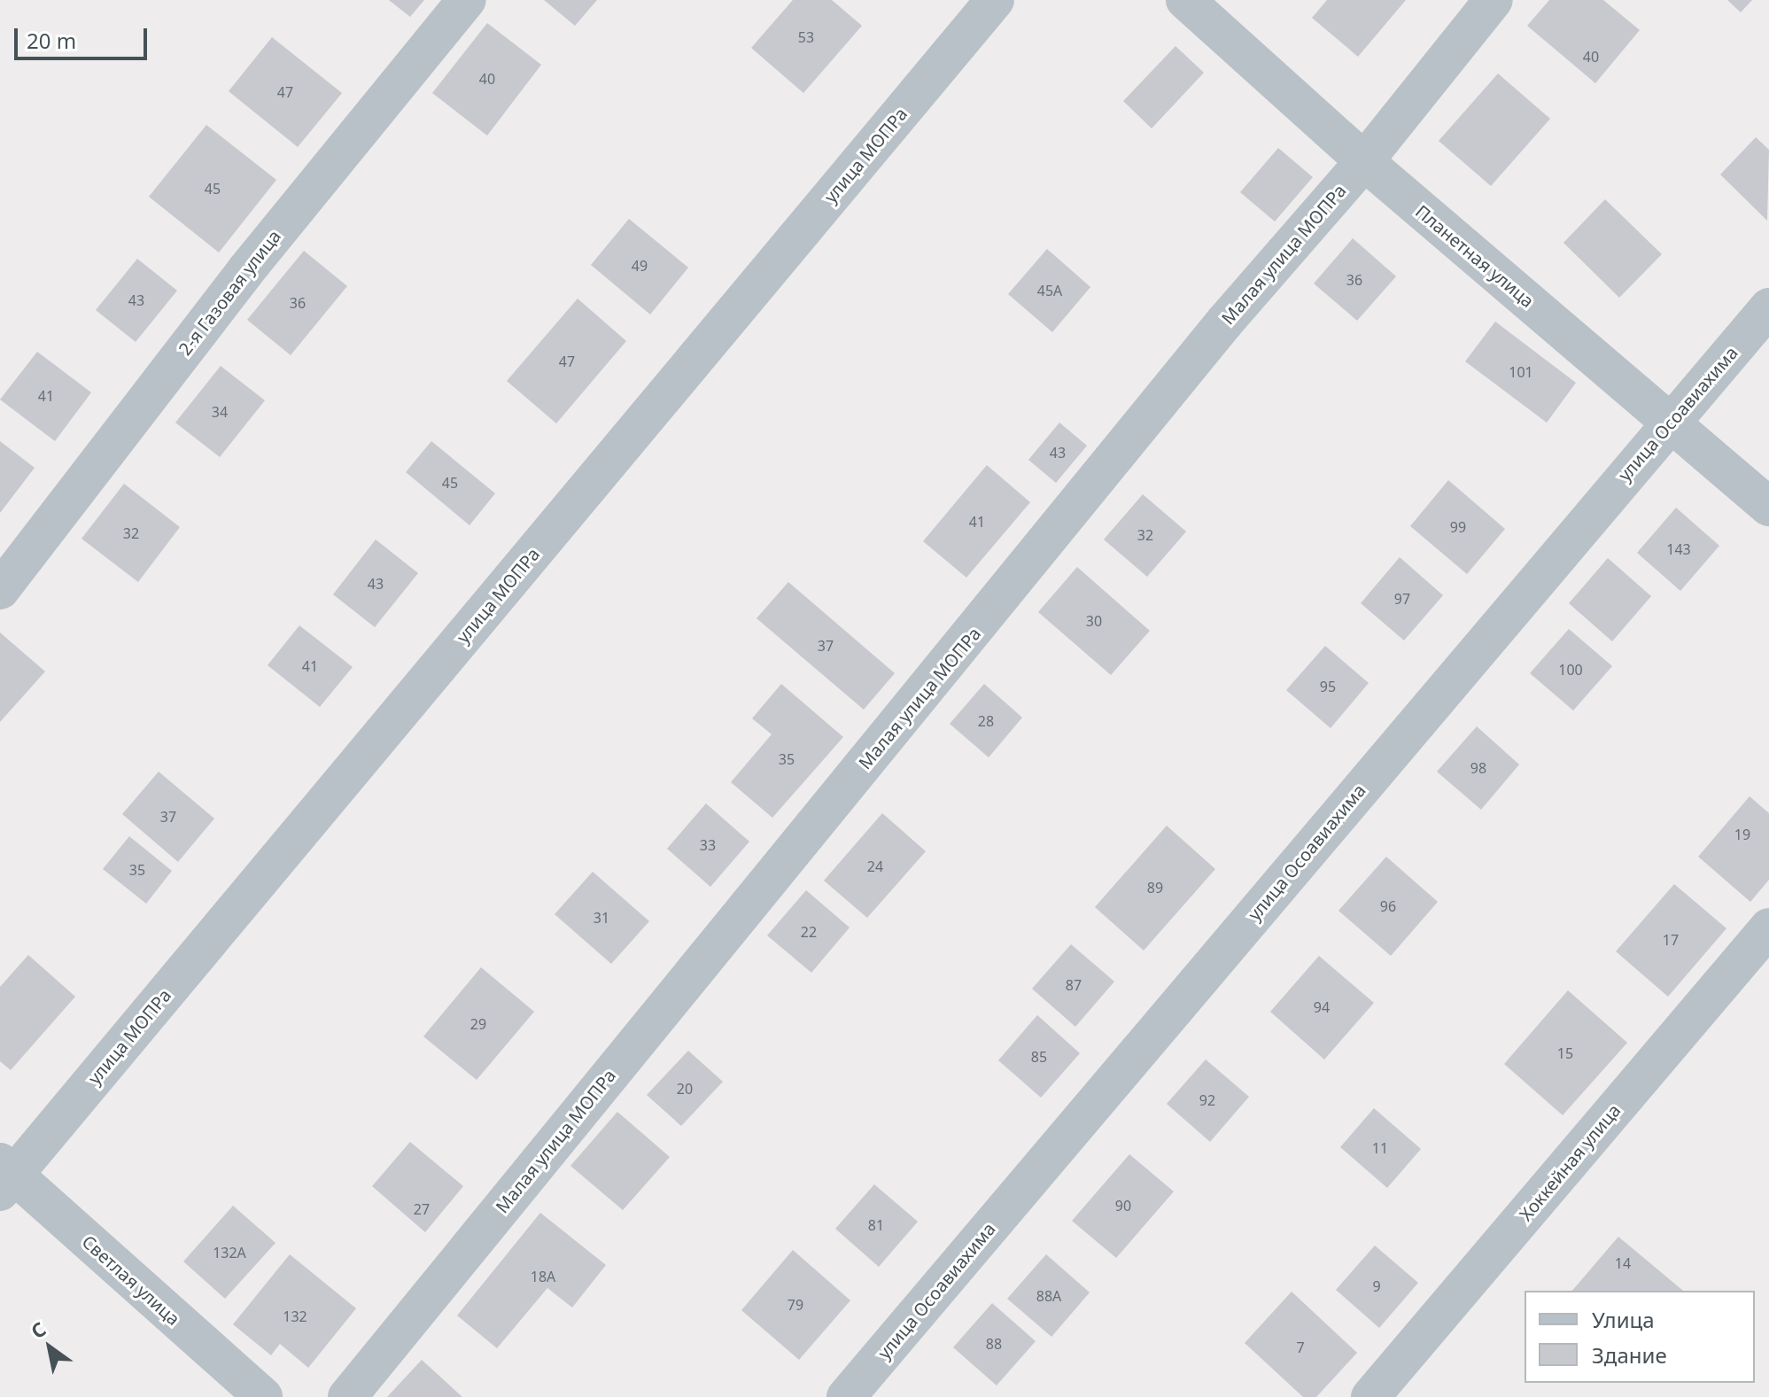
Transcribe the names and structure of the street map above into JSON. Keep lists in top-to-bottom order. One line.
{"streets":{"street":["улица МОПРа","Малая улица МОПРа","Планетная улица","2-я Газовая улица","улица Осоавиахима","Хоккейная улица","Светлая улица"]},"crossings":[["улица МОПРа","Светлая улица"],["Малая улица МОПРа","Планетная улица"],["Планетная улица","улица Осоавиахима"]],"house_numbers":["53","40","40","47","45","49","36","45А","43","36","47","101","41","34","43","45","41","99","32","32","143","43","97","30","37","41","100","95","28","35","98","37","19","33","24","35","89","96","31","22","17","87","94","29","15","85","20","92","11","90","27","81","132А","14","18А","9","88А","79","132","88","7"],"legend":["Улица","Здание"],"scale_bar":"20 m","north":"top left"}
